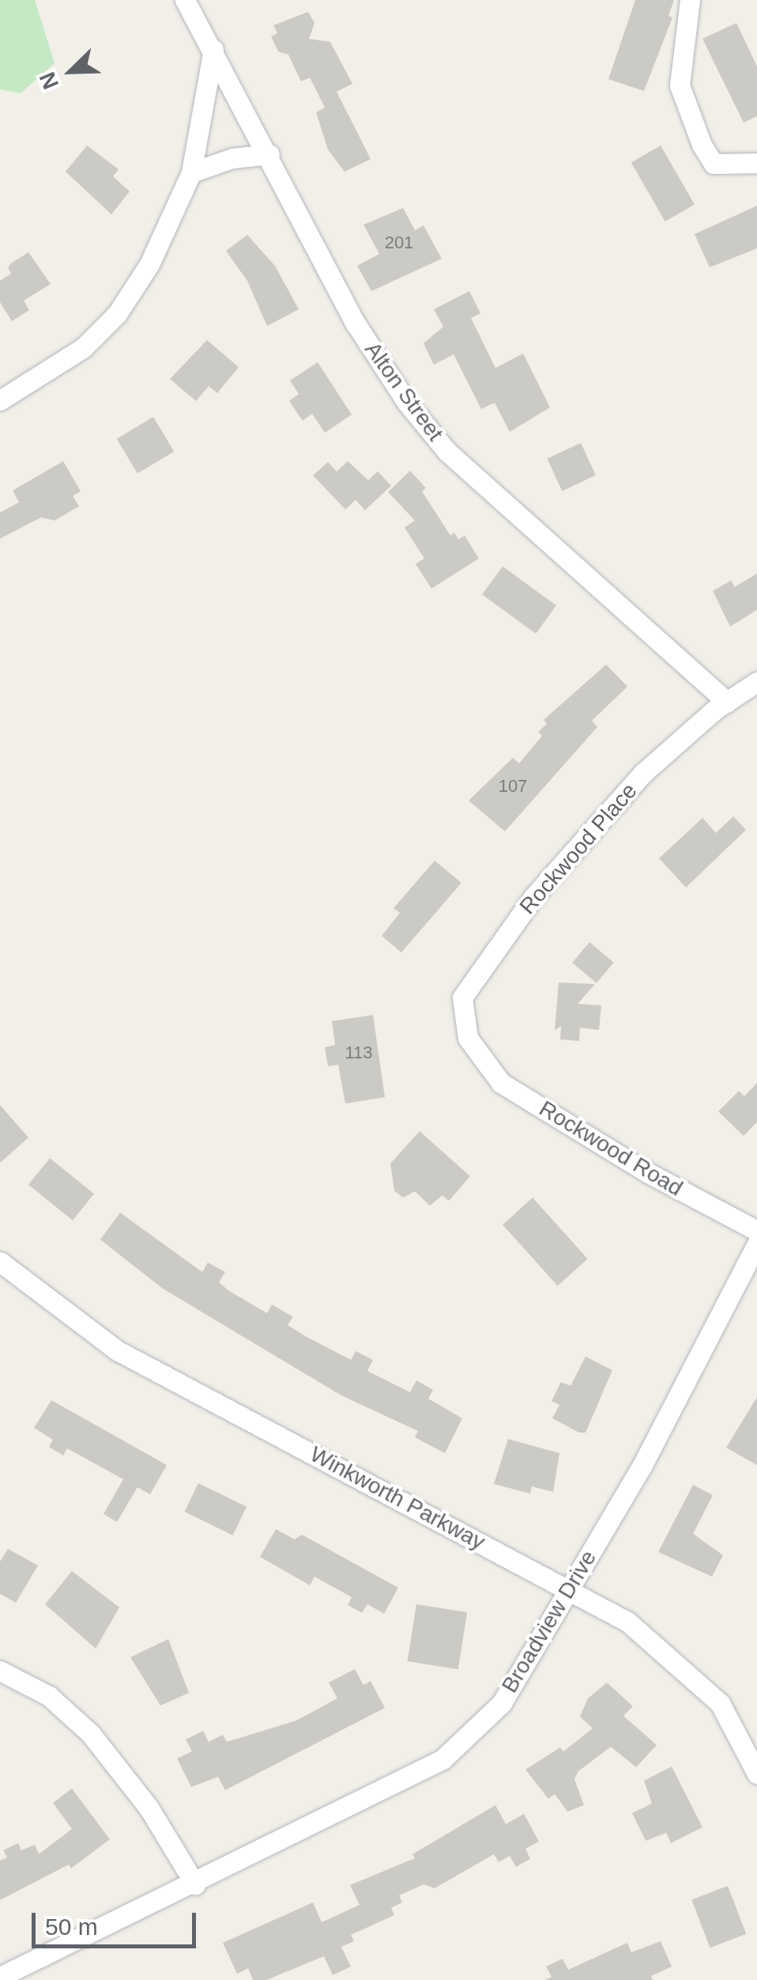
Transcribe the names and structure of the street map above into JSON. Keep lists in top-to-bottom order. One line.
{"streets":{"street":["Alton Street","Rockwood Place","Rockwood Road","Winkworth Parkway","Broadview Drive"]},"crossings":[["Alton Street","Rockwood Place"],["Rockwood Place","Rockwood Road"],["Winkworth Parkway","Broadview Drive"]],"house_numbers":["201","107","113"],"scale_bar":"50 m","north":"bottom left"}
